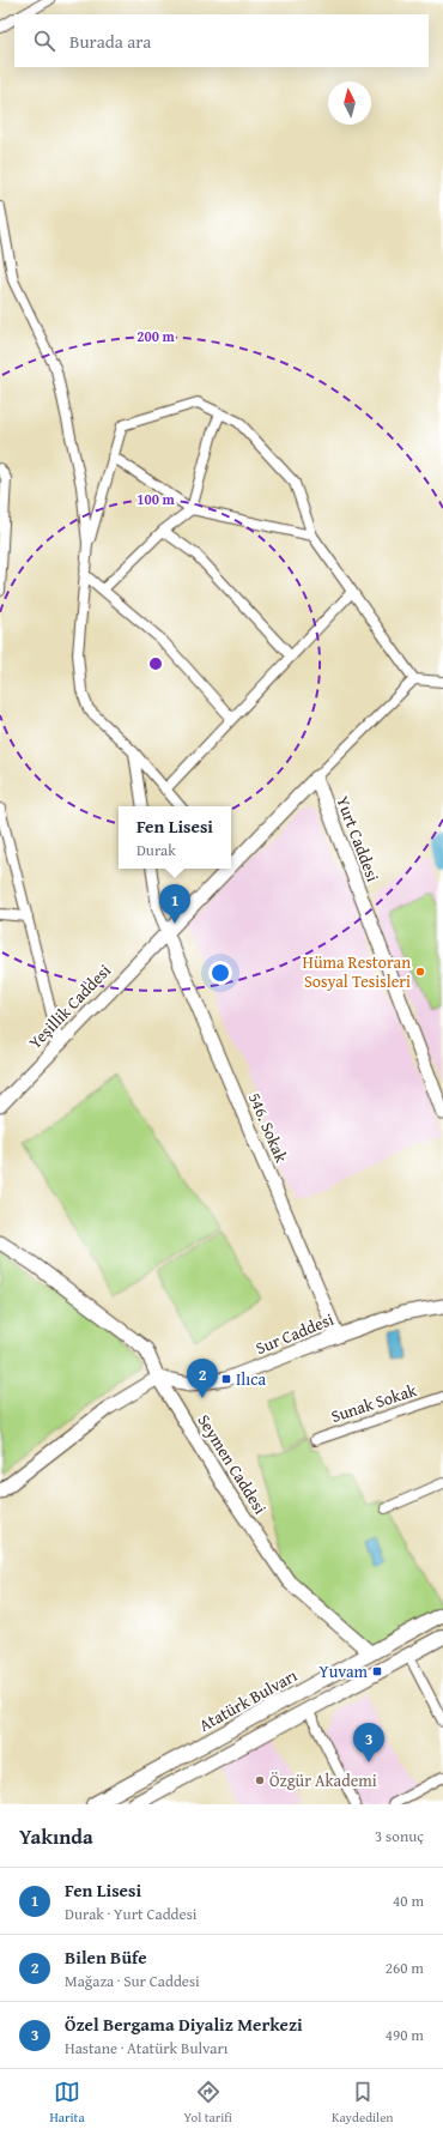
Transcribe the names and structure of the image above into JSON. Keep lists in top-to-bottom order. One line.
{"streets":{"main road":["Yurt Caddesi","Yeşillik Caddesi","546. Sokak","Sur Caddesi","Seymen Caddesi","Atatürk Bulvarı"],"street":["Sunak Sokak"]},"crossings":[["Yeşillik Caddesi","546. Sokak"],["546. Sokak","Sur Caddesi"],["Sur Caddesi","Seymen Caddesi"],["Seymen Caddesi","Atatürk Bulvarı"]],"places":{"other":["Hüma Restoran Sosyal Tesisleri","Özgür Akademi"],"transit":["Ilıca","Yuvam"]},"north":"top","page":{"search":"Burada ara","popup":["Fen Lisesi","Durak"],"pins":["1","2","3"],"heading":["Yakında","3 sonuç"],"list":[{"mark":"1","name":"Fen Lisesi","note":"Durak · Yurt Caddesi","value":"40 m"},{"mark":"2","name":"Bilen Büfe","note":"Mağaza · Sur Caddesi","value":"260 m"},{"mark":"3","name":"Özel Bergama Diyaliz Merkezi","note":"Hastane · Atatürk Bulvarı","value":"490 m"}],"nav":["Harita","Yol tarifi","Kaydedilen"]},"rings":["200 m","100 m"]}
